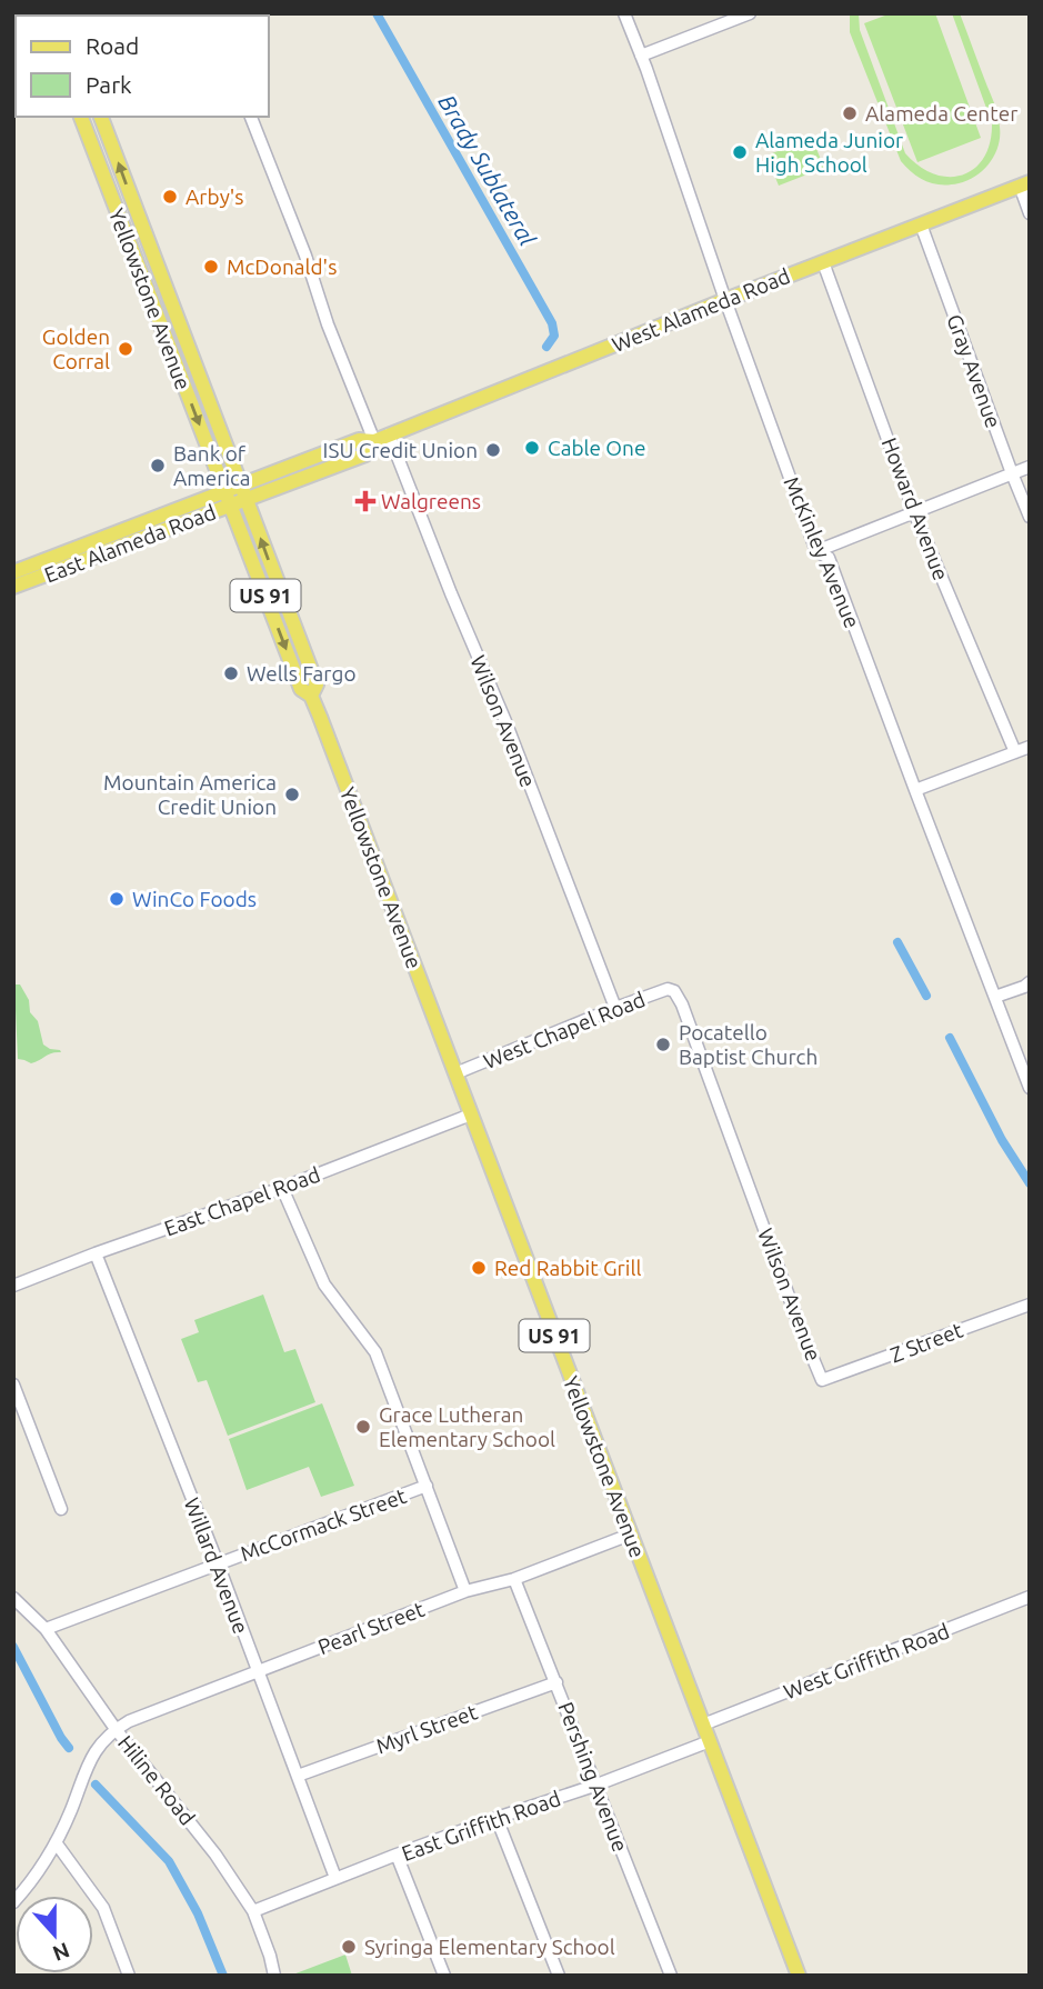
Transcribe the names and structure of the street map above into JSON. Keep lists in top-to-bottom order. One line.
{"streets":{"main road":["Yellowstone Avenue","West Alameda Road","East Alameda Road","US 91"],"street":["Gray Avenue","Howard Avenue","McKinley Avenue","Wilson Avenue","West Chapel Road","East Chapel Road","Z Street","McCormack Street","Willard Avenue","Pearl Street","West Griffith Road","Myrl Street","Pershing Avenue","Hiline Road","East Griffith Road"]},"crossings":[["Yellowstone Avenue","West Alameda Road"],["Yellowstone Avenue","East Alameda Road"],["Yellowstone Avenue","West Chapel Road"],["Yellowstone Avenue","East Chapel Road"],["Yellowstone Avenue","Pearl Street"],["Yellowstone Avenue","West Griffith Road"],["Yellowstone Avenue","East Griffith Road"],["West Alameda Road","Gray Avenue"],["West Alameda Road","Howard Avenue"],["West Alameda Road","East Alameda Road"],["West Alameda Road","McKinley Avenue"],["West Alameda Road","Wilson Avenue"],["Wilson Avenue","West Chapel Road"],["Wilson Avenue","Z Street"],["East Chapel Road","Willard Avenue"],["McCormack Street","Willard Avenue"],["McCormack Street","Hiline Road"],["Willard Avenue","Pearl Street"],["Willard Avenue","Myrl Street"],["Willard Avenue","East Griffith Road"],["Pearl Street","Pershing Avenue"],["Pearl Street","Hiline Road"],["Myrl Street","Pershing Avenue"],["Pershing Avenue","East Griffith Road"],["Hiline Road","East Griffith Road"]],"water":["Brady Sublateral"],"places":{"other":["Alameda Center","Alameda Junior High School","Arby's","McDonald's","Golden Corral","Cable One","ISU Credit Union","Bank of America","Wells Fargo","Mountain America Credit Union","WinCo Foods","Pocatello Baptist Church","Red Rabbit Grill","Grace Lutheran Elementary School","Syringa Elementary School"],"health":["Walgreens"]},"legend":["Road","Park"],"north":"bottom"}
